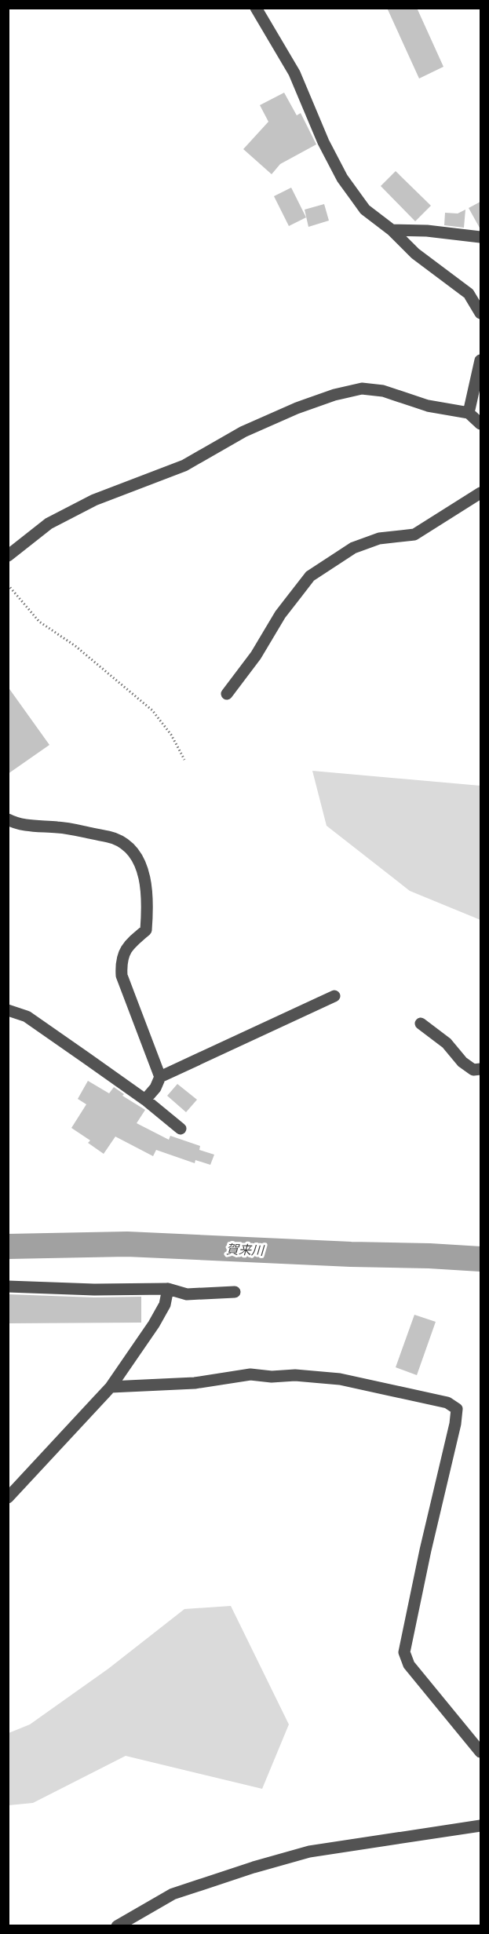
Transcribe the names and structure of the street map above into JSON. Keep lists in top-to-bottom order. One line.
{"water":["賀来川"]}
